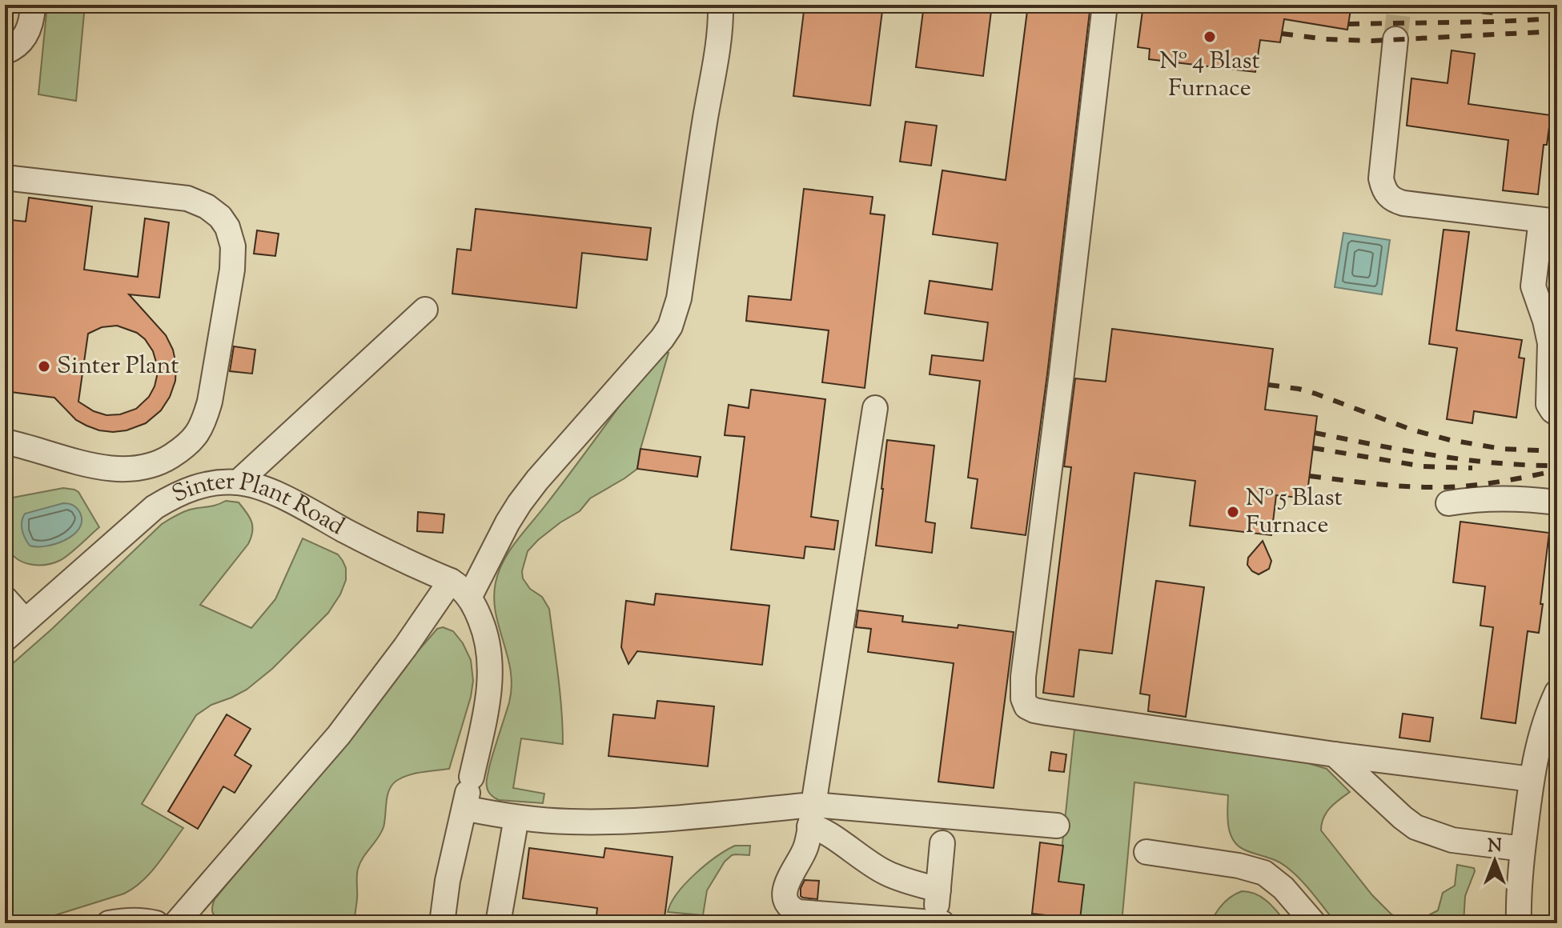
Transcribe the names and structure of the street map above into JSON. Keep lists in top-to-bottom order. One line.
{"streets":{"lane":["Sinter Plant Road"]},"places":["Nº 4 Blast Furnace","Sinter Plant","Nº 5 Blast Furnace"],"north":"top"}
